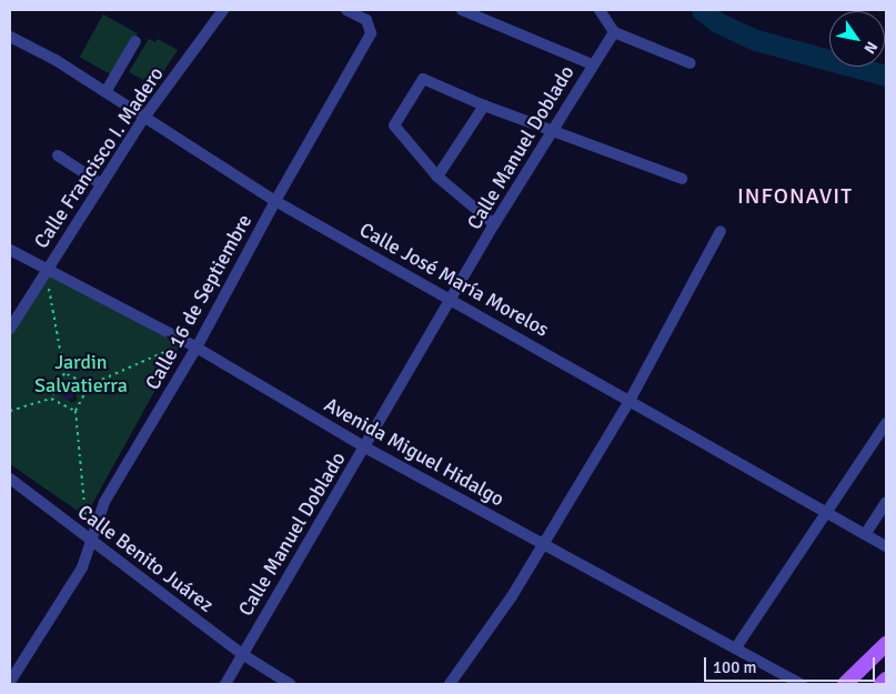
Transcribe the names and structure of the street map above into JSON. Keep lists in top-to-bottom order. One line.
{"streets":{"street":["Calle Manuel Doblado","Calle Francisco I. Madero","Calle José María Morelos","Calle 16 de Septiembre","Avenida Miguel Hidalgo","Calle Benito Juárez"]},"crossings":[["Calle Manuel Doblado","Calle José María Morelos"],["Calle Manuel Doblado","Avenida Miguel Hidalgo"],["Calle Manuel Doblado","Calle Benito Juárez"],["Calle Francisco I. Madero","Calle José María Morelos"],["Calle Francisco I. Madero","Avenida Miguel Hidalgo"],["Calle José María Morelos","Calle 16 de Septiembre"],["Calle 16 de Septiembre","Avenida Miguel Hidalgo"],["Calle 16 de Septiembre","Calle Benito Juárez"]],"districts":["INFONAVIT"],"parks":["Jardin Salvatierra"],"scale_bar":"100 m","north":"bottom right"}
